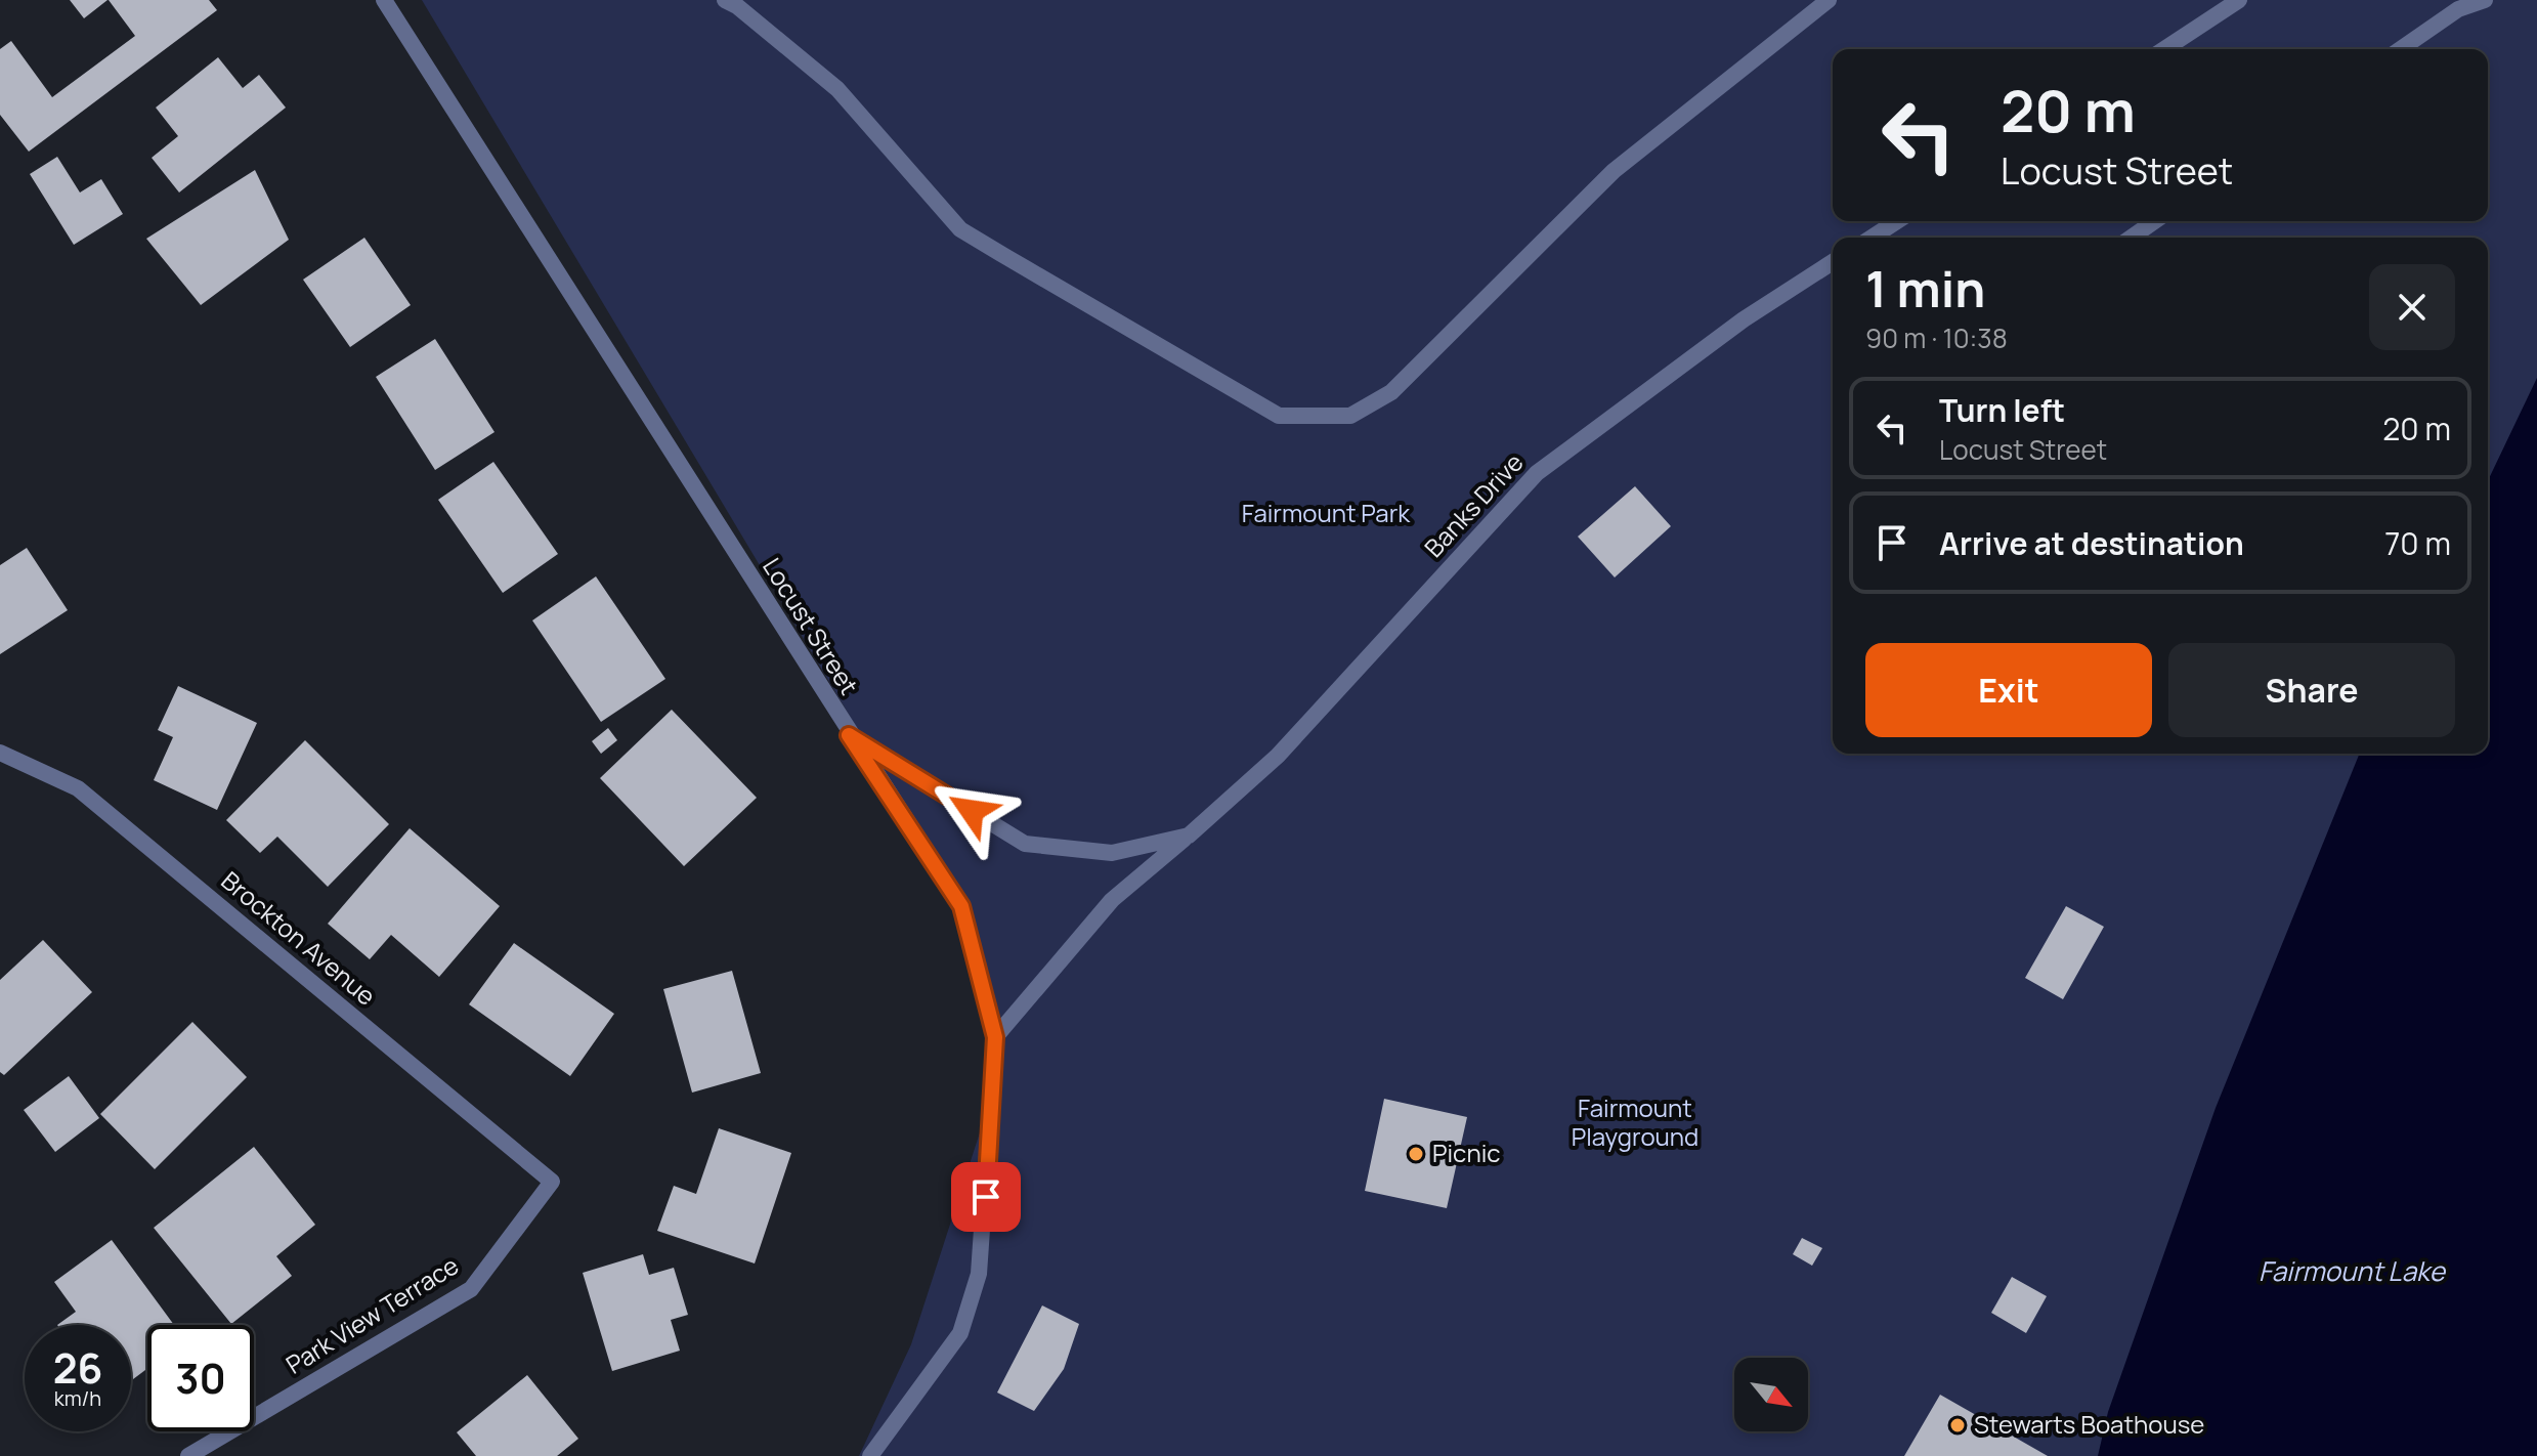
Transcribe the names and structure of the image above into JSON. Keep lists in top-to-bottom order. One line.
{"streets":{"street":["Banks Drive","Locust Street","Brockton Avenue","Park View Terrace"]},"crossings":[["Banks Drive","Locust Street"],["Brockton Avenue","Park View Terrace"]],"water":["Fairmount Lake"],"parks":["Fairmount Park","Fairmount Playground"],"places":["Picnic","Stewarts Boathouse"],"north":"bottom right","page":{"turn":["20 m","Locust Street"],"heading":["1 min","90 m · 10:38"],"list":[{"name":"Turn left","note":"Locust Street","value":"20 m"},{"name":"Arrive at destination","value":"70 m"}],"buttons":["Exit","Share"],"speed":"26 km/h","limit":"30"}}
